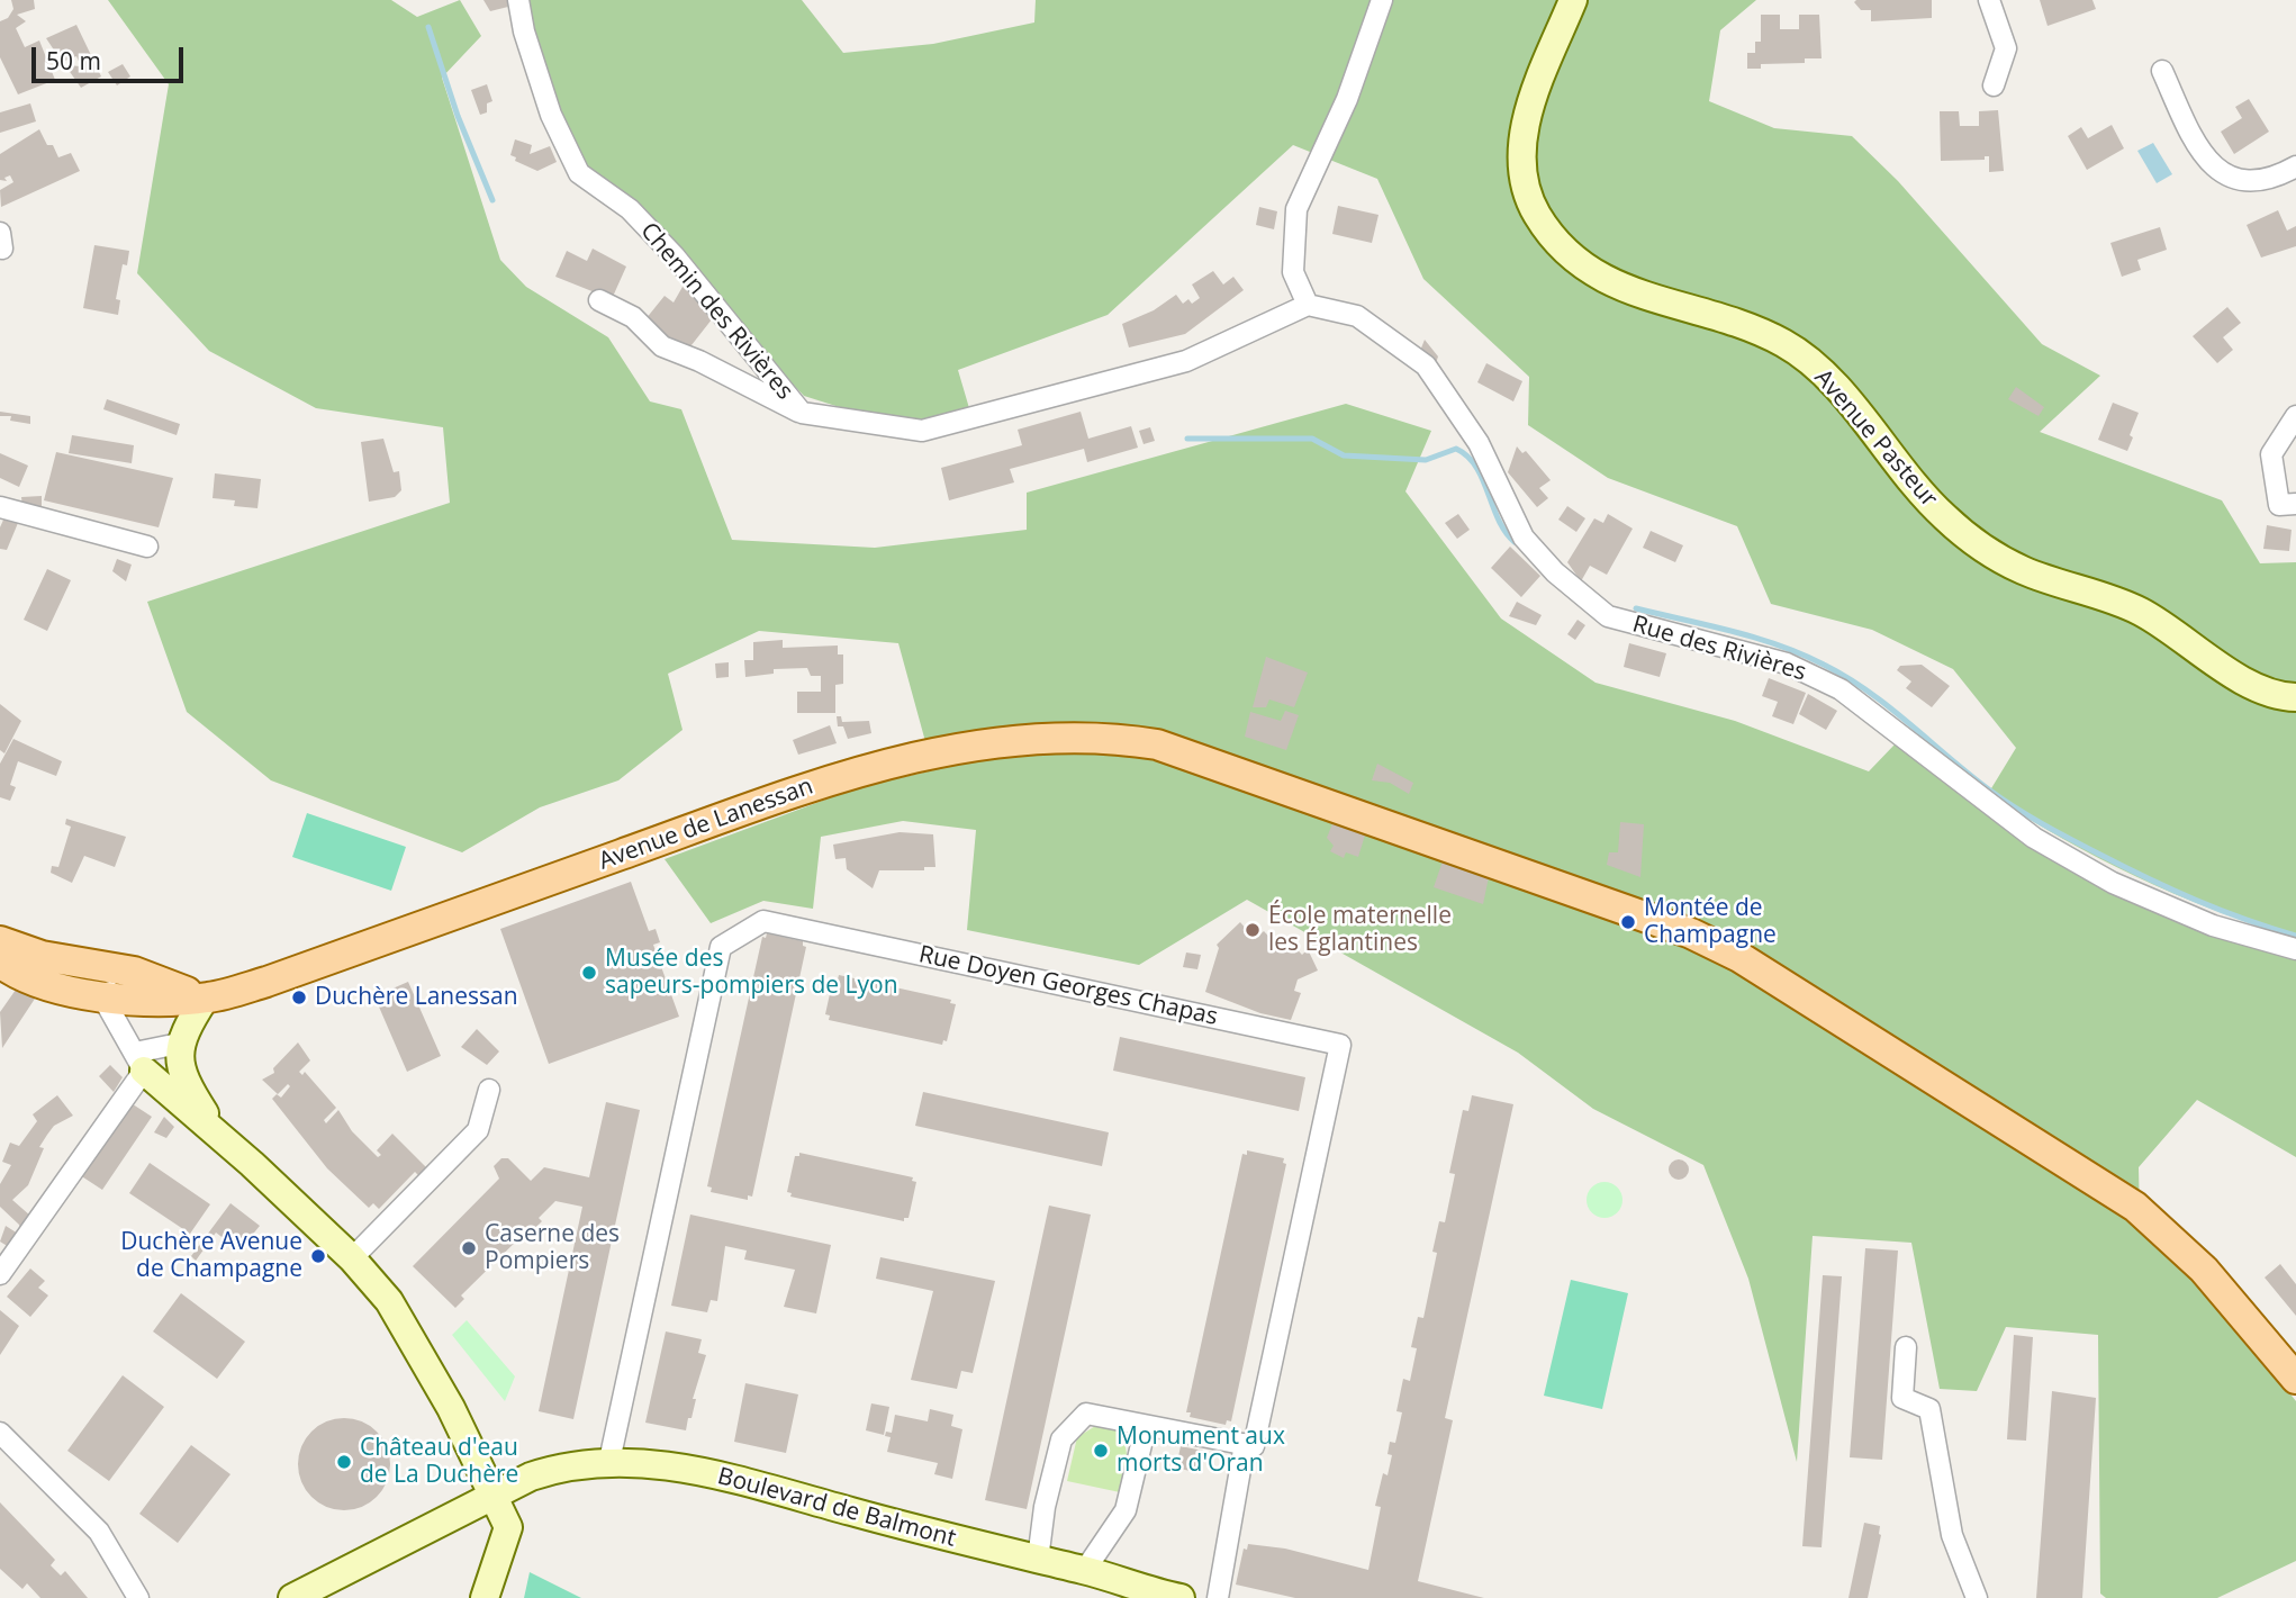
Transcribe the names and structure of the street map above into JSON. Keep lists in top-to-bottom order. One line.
{"streets":{"main road":["Avenue de Lanessan"],"street":["Chemin des Rivières","Avenue Pasteur","Rue des Rivières","Rue Doyen Georges Chapas","Boulevard de Balmont"]},"crossings":[["Chemin des Rivières","Rue des Rivières"],["Rue Doyen Georges Chapas","Boulevard de Balmont"]],"places":["Montée de Champagne","École maternelle les Églantines","Musée des sapeurs-pompiers de Lyon","Duchère Lanessan","Caserne des Pompiers","Duchère Avenue de Champagne","Monument aux morts d'Oran","Château d'eau de La Duchère"],"scale_bar":"50 m"}
